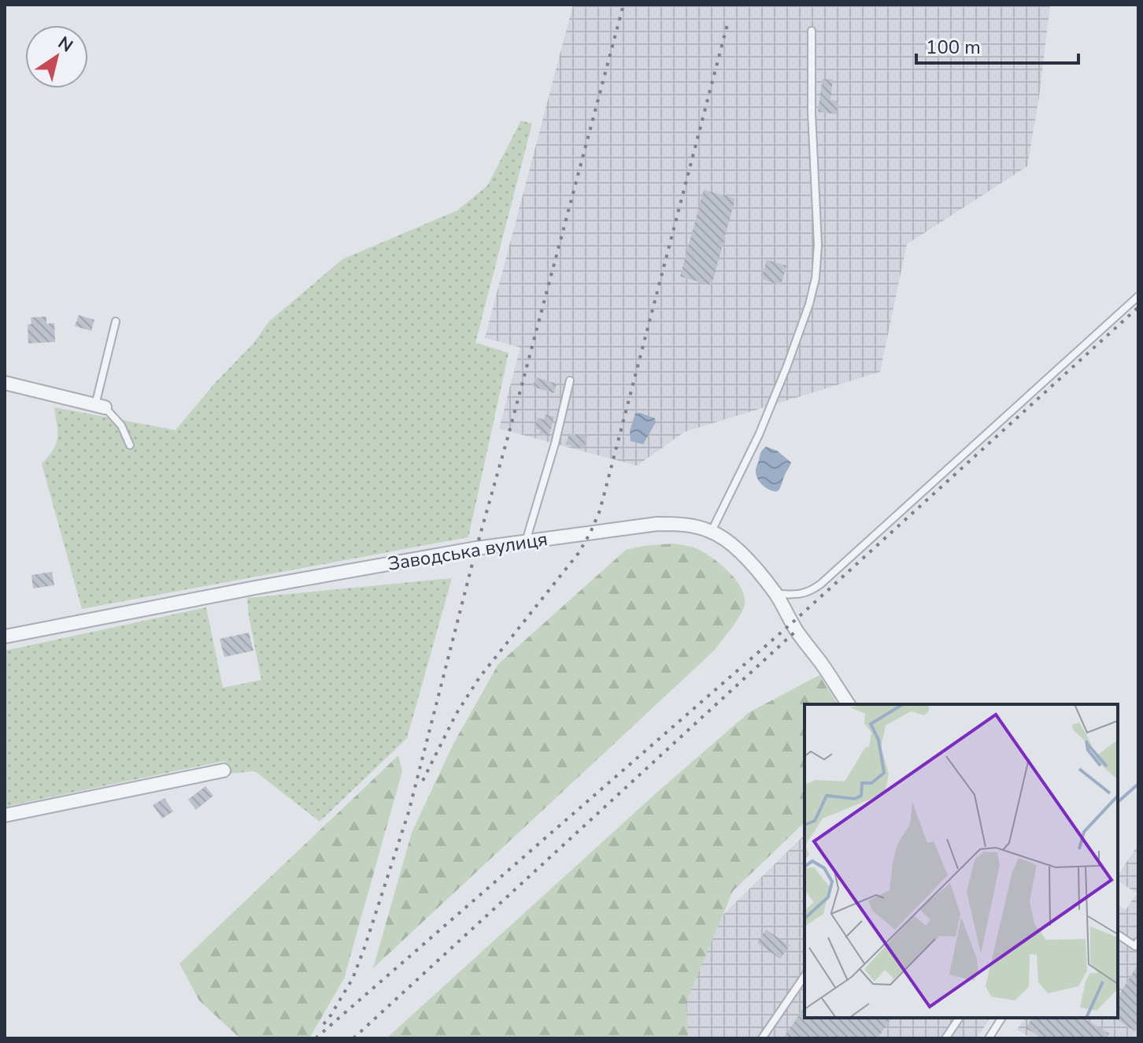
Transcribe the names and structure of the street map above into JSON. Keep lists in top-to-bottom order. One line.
{"streets":{"street":["Заводська вулиця"]},"scale_bar":"100 m","north":"top right"}
